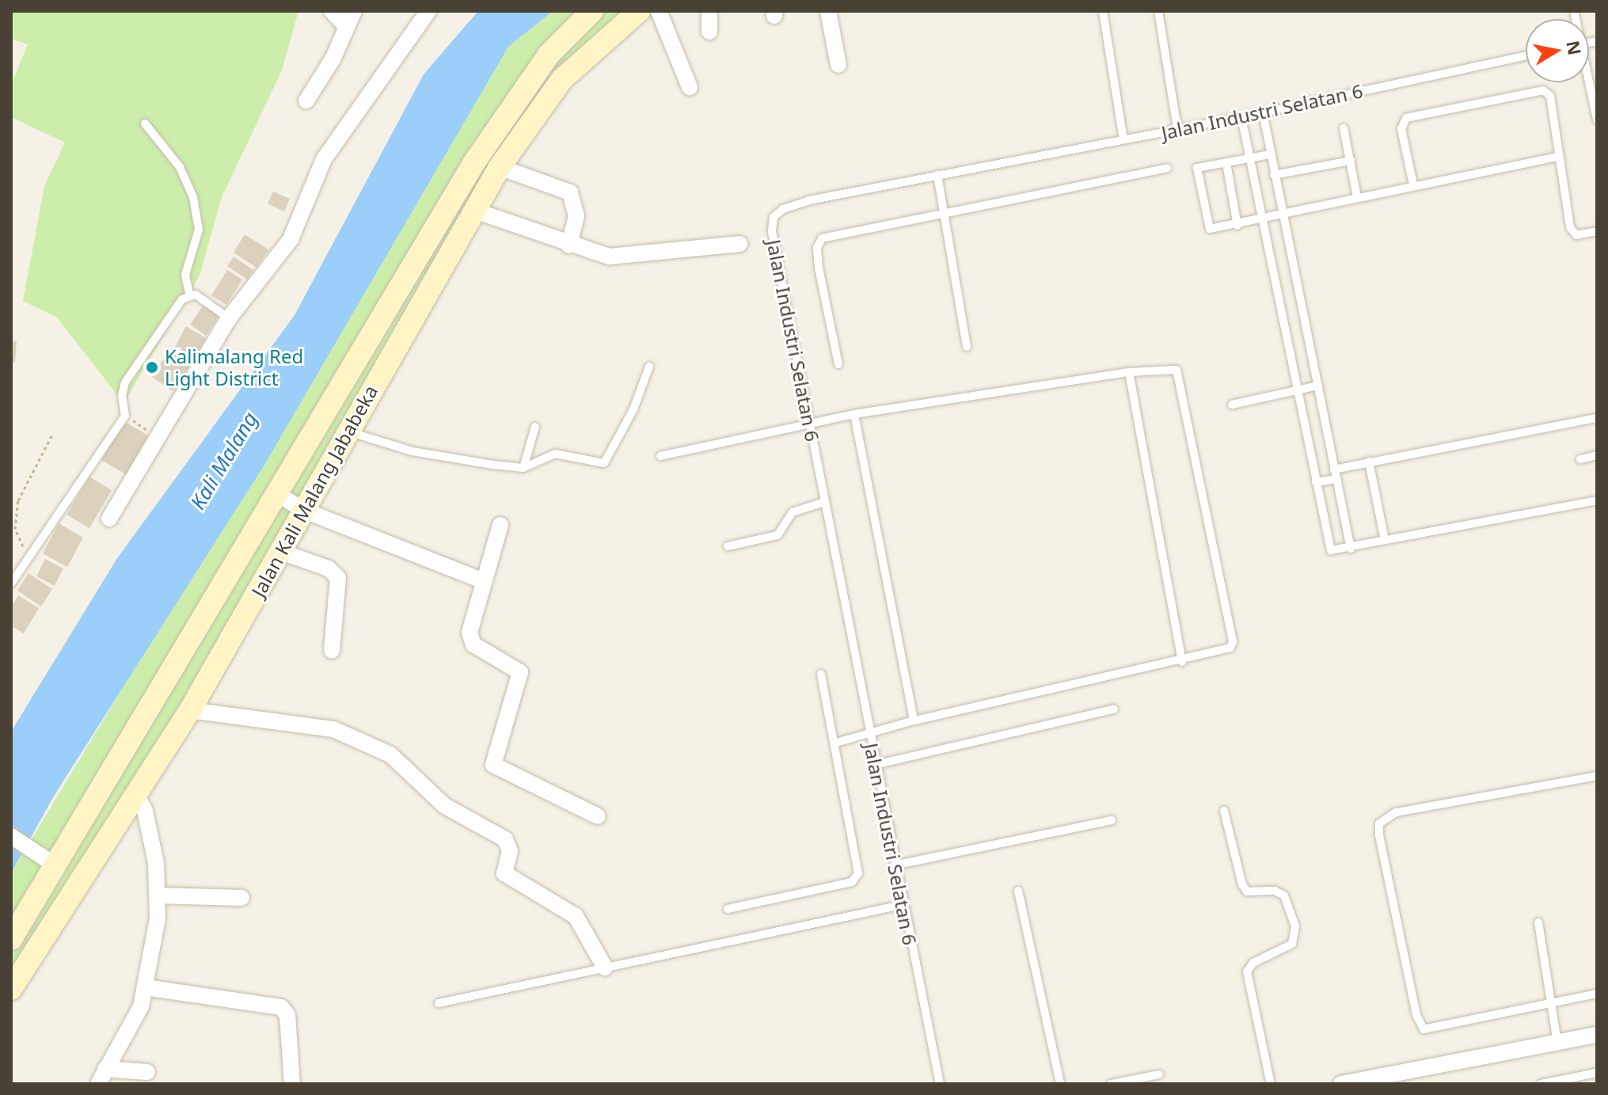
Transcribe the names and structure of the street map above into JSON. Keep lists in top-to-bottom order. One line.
{"streets":{"main road":["Jalan Kali Malang Jababeka"],"lane":["Jalan Industri Selatan 6"]},"water":["Kali Malang"],"places":["Kalimalang Red Light District"],"north":"right"}
